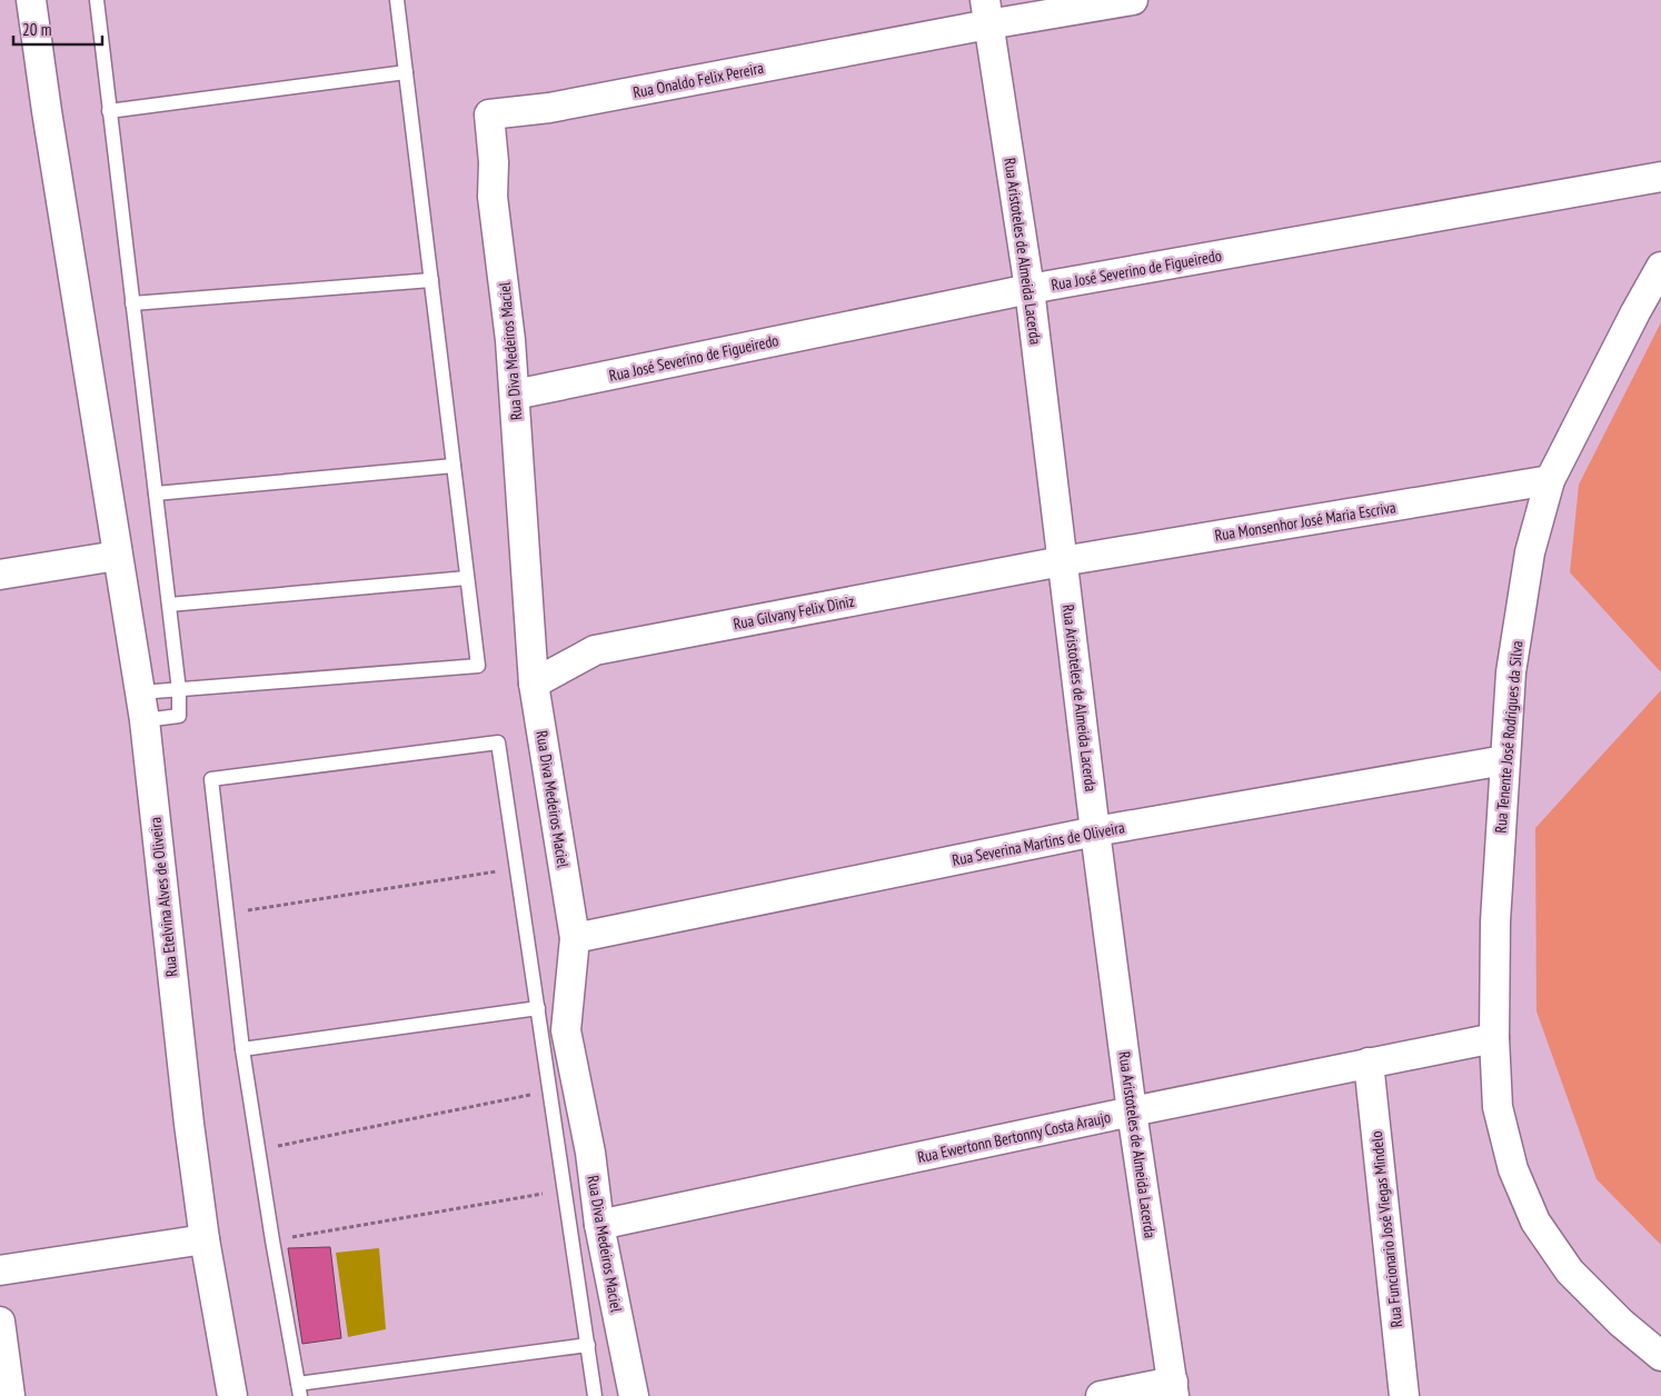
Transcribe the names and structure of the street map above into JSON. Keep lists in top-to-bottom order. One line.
{"streets":{"street":["Rua Onaldo Felix Pereira","Rua Aristoteles de Almeida Lacerda","Rua José Severino de Figueiredo","Rua Diva Medeiros Maciel","Rua Monsenhor José Maria Escriva","Rua Gilvany Felix Diniz","Rua Tenente José Rodrigues da Silva","Rua Severina Martins de Oliveira","Rua Etelvina Alves de Oliveira","Rua Ewertonn Bertonny Costa Araujo","Rua Funcionario José Viegas Mindelo"]},"crossings":[["Rua Onaldo Felix Pereira","Rua Aristoteles de Almeida Lacerda"],["Rua Onaldo Felix Pereira","Rua Diva Medeiros Maciel"],["Rua Aristoteles de Almeida Lacerda","Rua José Severino de Figueiredo"],["Rua Aristoteles de Almeida Lacerda","Rua Monsenhor José Maria Escriva"],["Rua Aristoteles de Almeida Lacerda","Rua Gilvany Felix Diniz"],["Rua Aristoteles de Almeida Lacerda","Rua Severina Martins de Oliveira"],["Rua Aristoteles de Almeida Lacerda","Rua Ewertonn Bertonny Costa Araujo"],["Rua José Severino de Figueiredo","Rua Diva Medeiros Maciel"],["Rua Diva Medeiros Maciel","Rua Gilvany Felix Diniz"],["Rua Diva Medeiros Maciel","Rua Severina Martins de Oliveira"],["Rua Diva Medeiros Maciel","Rua Ewertonn Bertonny Costa Araujo"],["Rua Monsenhor José Maria Escriva","Rua Gilvany Felix Diniz"],["Rua Monsenhor José Maria Escriva","Rua Tenente José Rodrigues da Silva"],["Rua Tenente José Rodrigues da Silva","Rua Severina Martins de Oliveira"],["Rua Tenente José Rodrigues da Silva","Rua Ewertonn Bertonny Costa Araujo"],["Rua Ewertonn Bertonny Costa Araujo","Rua Funcionario José Viegas Mindelo"]],"scale_bar":"20 m"}
